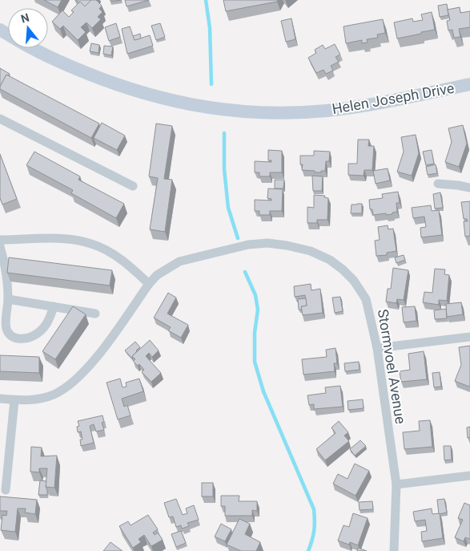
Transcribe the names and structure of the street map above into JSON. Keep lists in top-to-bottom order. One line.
{"streets":{"street":["Helen Joseph Drive","Stormvoel Avenue"]},"north":"top"}
